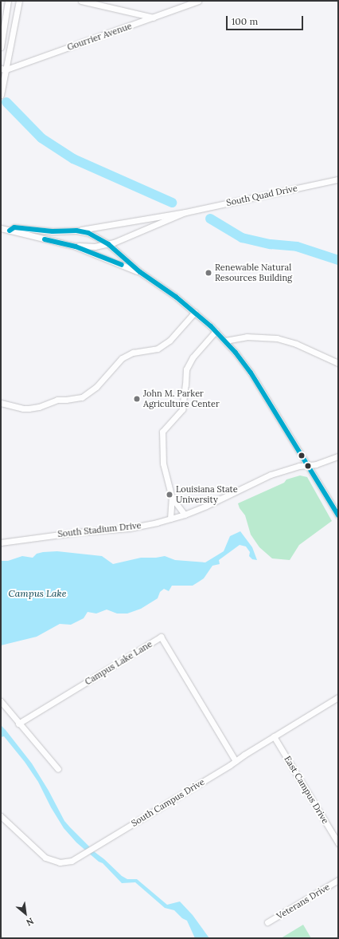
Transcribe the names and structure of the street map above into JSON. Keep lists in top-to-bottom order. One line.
{"streets":{"street":["Gourrier Avenue","South Quad Drive","South Stadium Drive","Campus Lake Lane","East Campus Drive","South Campus Drive","Veterans Drive"]},"crossings":[["Campus Lake Lane","South Campus Drive"],["East Campus Drive","South Campus Drive"]],"water":["Campus Lake"],"places":["Renewable Natural Resources Building","John M. Parker Agriculture Center","Louisiana State University"],"scale_bar":"100 m","north":"bottom right"}
